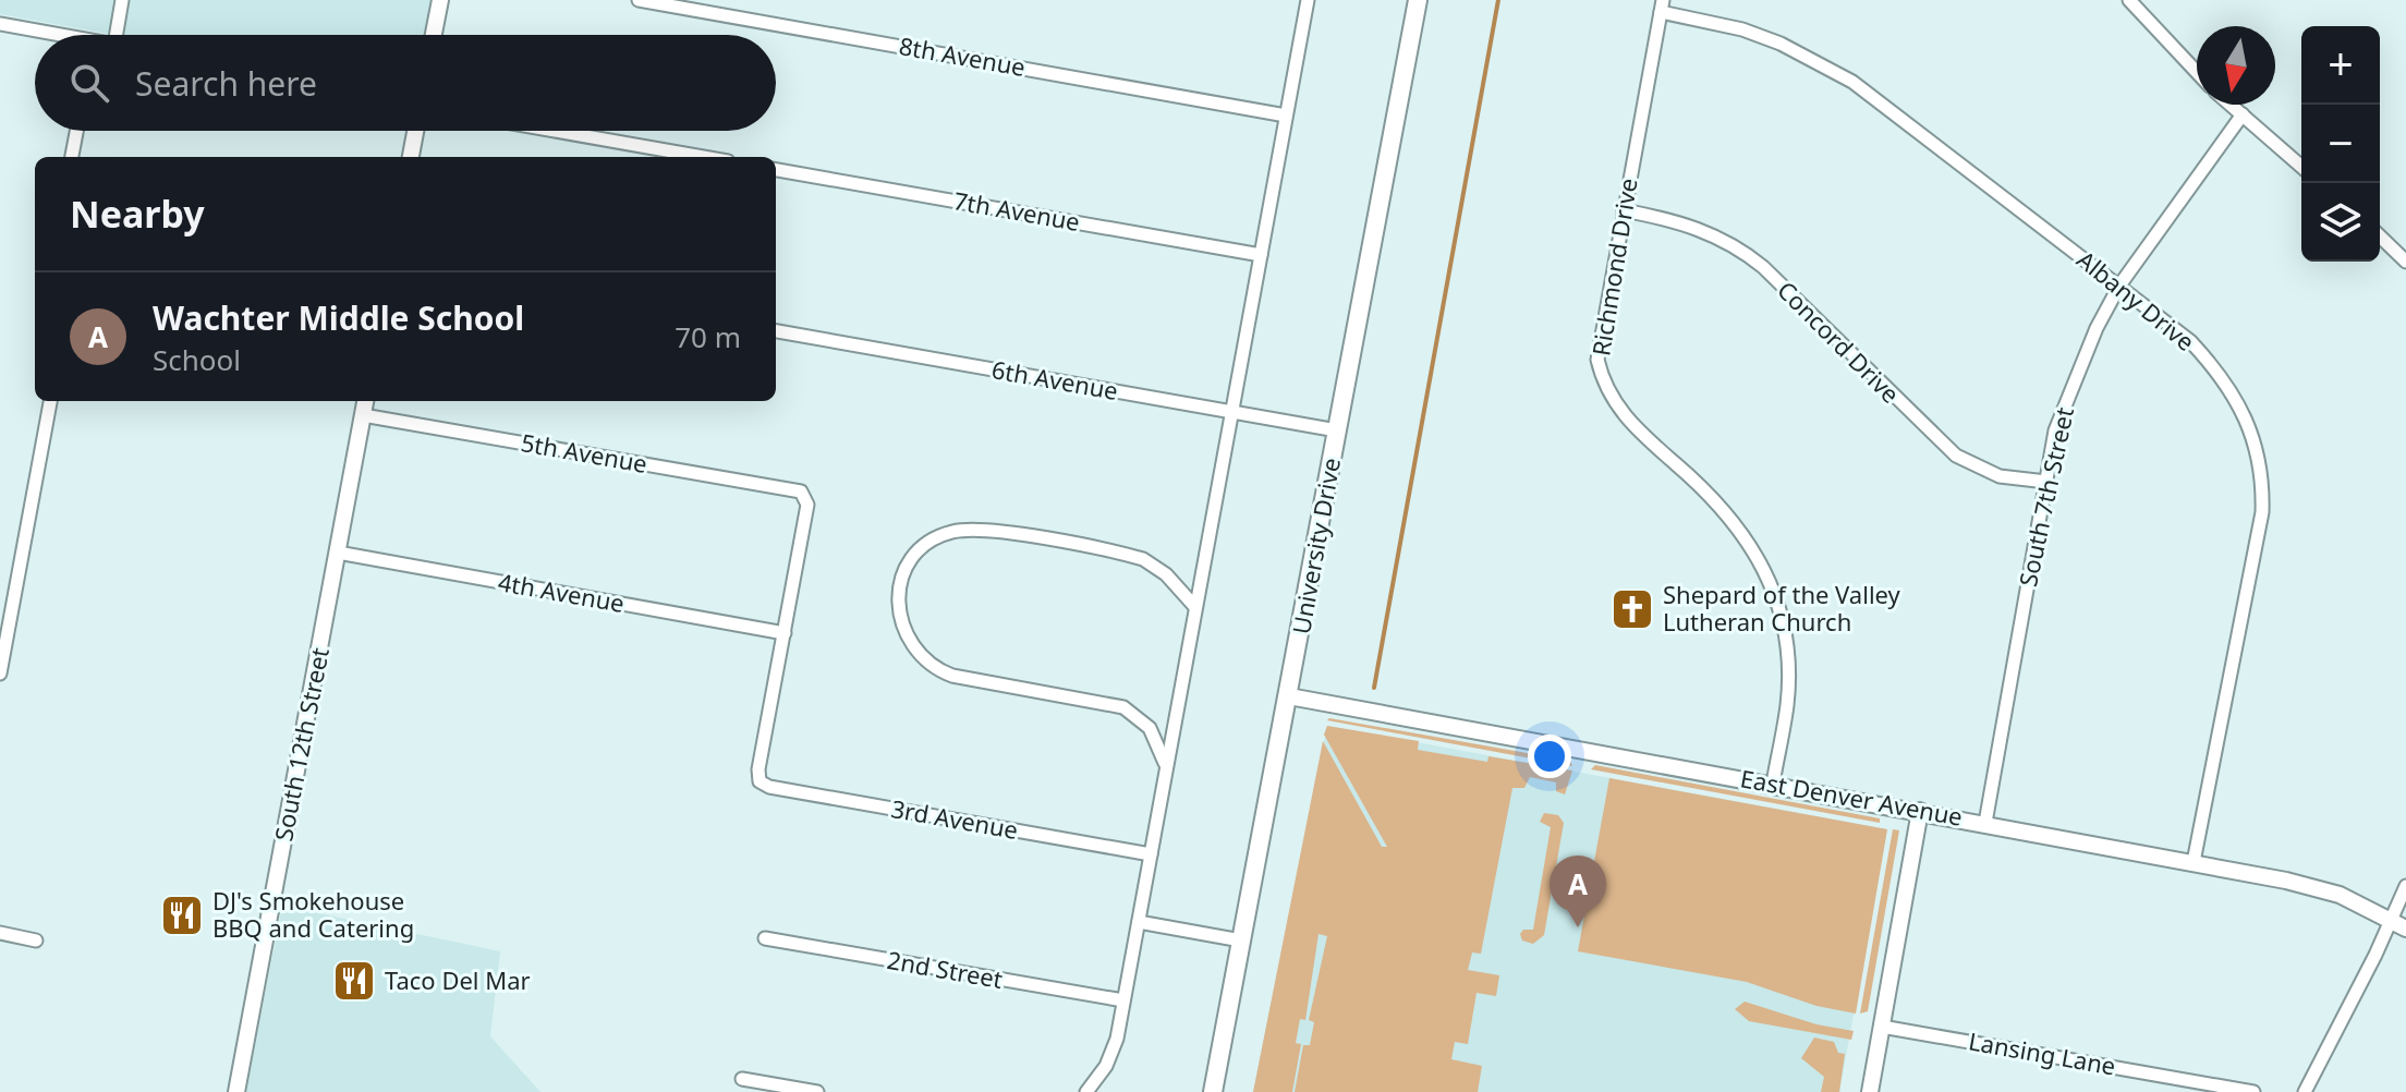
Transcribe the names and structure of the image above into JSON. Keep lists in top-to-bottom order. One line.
{"streets":{"main road":["University Drive"],"street":["8th Avenue","7th Avenue","Richmond Drive","Albany Drive","Concord Drive","6th Avenue","5th Avenue","South 7th Street","4th Avenue","South 12th Street","East Denver Avenue","3rd Avenue","2nd Street","Lansing Lane"]},"crossings":[["Richmond Drive","Albany Drive"],["Richmond Drive","Concord Drive"],["Richmond Drive","East Denver Avenue"],["Albany Drive","South 7th Street"],["Albany Drive","East Denver Avenue"],["Concord Drive","South 7th Street"],["6th Avenue","University Drive"],["5th Avenue","4th Avenue"],["5th Avenue","South 12th Street"],["5th Avenue","3rd Avenue"],["South 7th Street","East Denver Avenue"],["University Drive","East Denver Avenue"],["4th Avenue","South 12th Street"],["4th Avenue","3rd Avenue"]],"places":{"church":["Shepard of the Valley Lutheran Church"],"restaurant":["DJ's Smokehouse BBQ and Catering","Taco Del Mar"]},"north":"bottom","page":{"map_buttons":["+","−"],"search":"Search here","heading":"Nearby","list":[{"mark":"A","name":"Wachter Middle School","note":"School","value":"70 m"}],"pins":"A"}}
